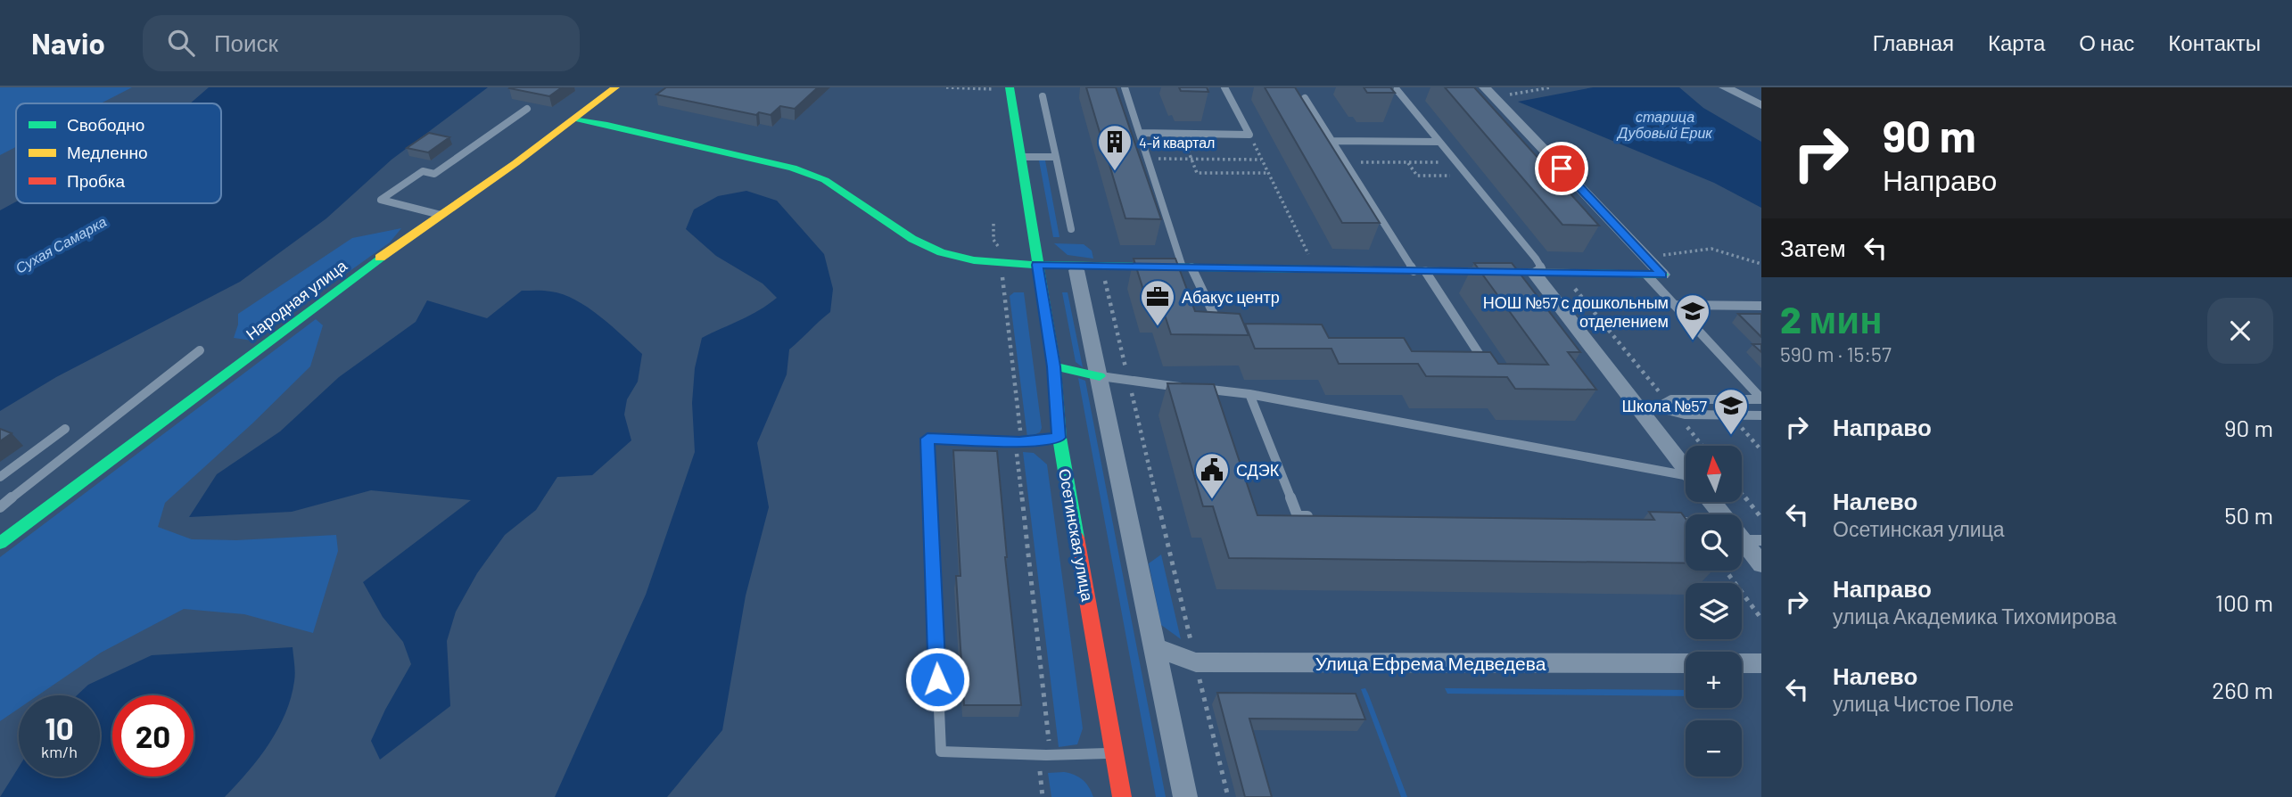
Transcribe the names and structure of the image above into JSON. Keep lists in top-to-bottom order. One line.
{"streets":{"street":["Народная улица","Осетинская улица","Улица Ефрема Медведева"]},"water":["старица Дубовый Ерик","Сухая Самарка"],"places":{"building":["4-й квартал"],"office":["Абакус центр"],"school or university":["НОШ №57 с дошкольным отделением","Школа №57"],"public building":["СДЭК"]},"legend":["Свободно","Медленно","Пробка"],"north":"top","page":{"header":"Navio","search":"Поиск","nav":["Главная","Карта","О нас","Контакты"],"turn":["90 m","Направо"],"then":"Затем","heading":["2 мин","590 m · 15:57"],"list":[{"name":"Направо","value":"90 m"},{"name":"Налево","note":"Осетинская улица","value":"50 m"},{"name":"Направо","note":"улица Академика Тихомирова","value":"100 m"},{"name":"Налево","note":"улица Чистое Поле","value":"260 m"}],"map_buttons":["+","−"],"speed":"10 km/h","limit":"20"}}
